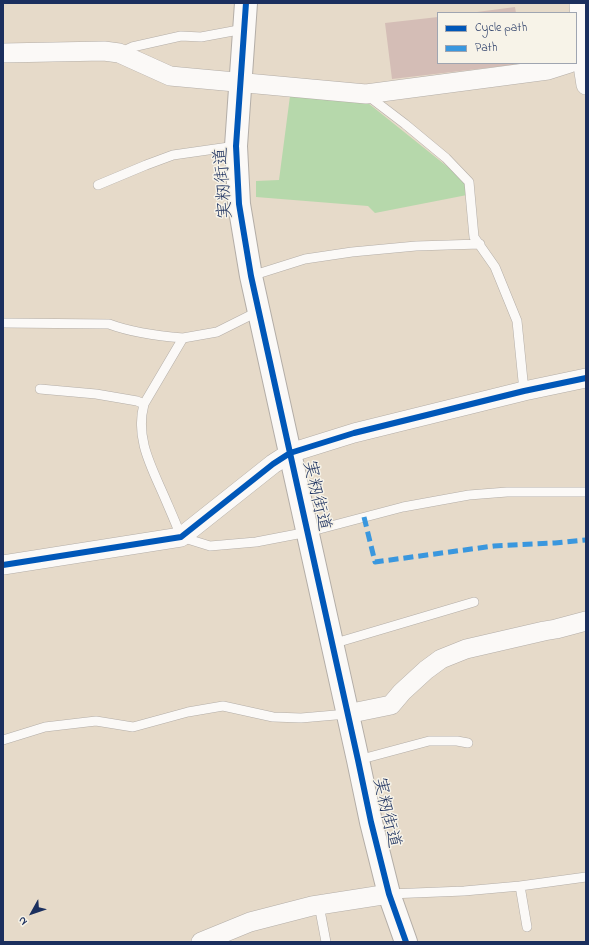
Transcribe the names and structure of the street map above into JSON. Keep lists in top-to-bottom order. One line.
{"streets":{"main road":["実籾街道"]},"legend":["Cycle path","Path"],"north":"bottom left"}
